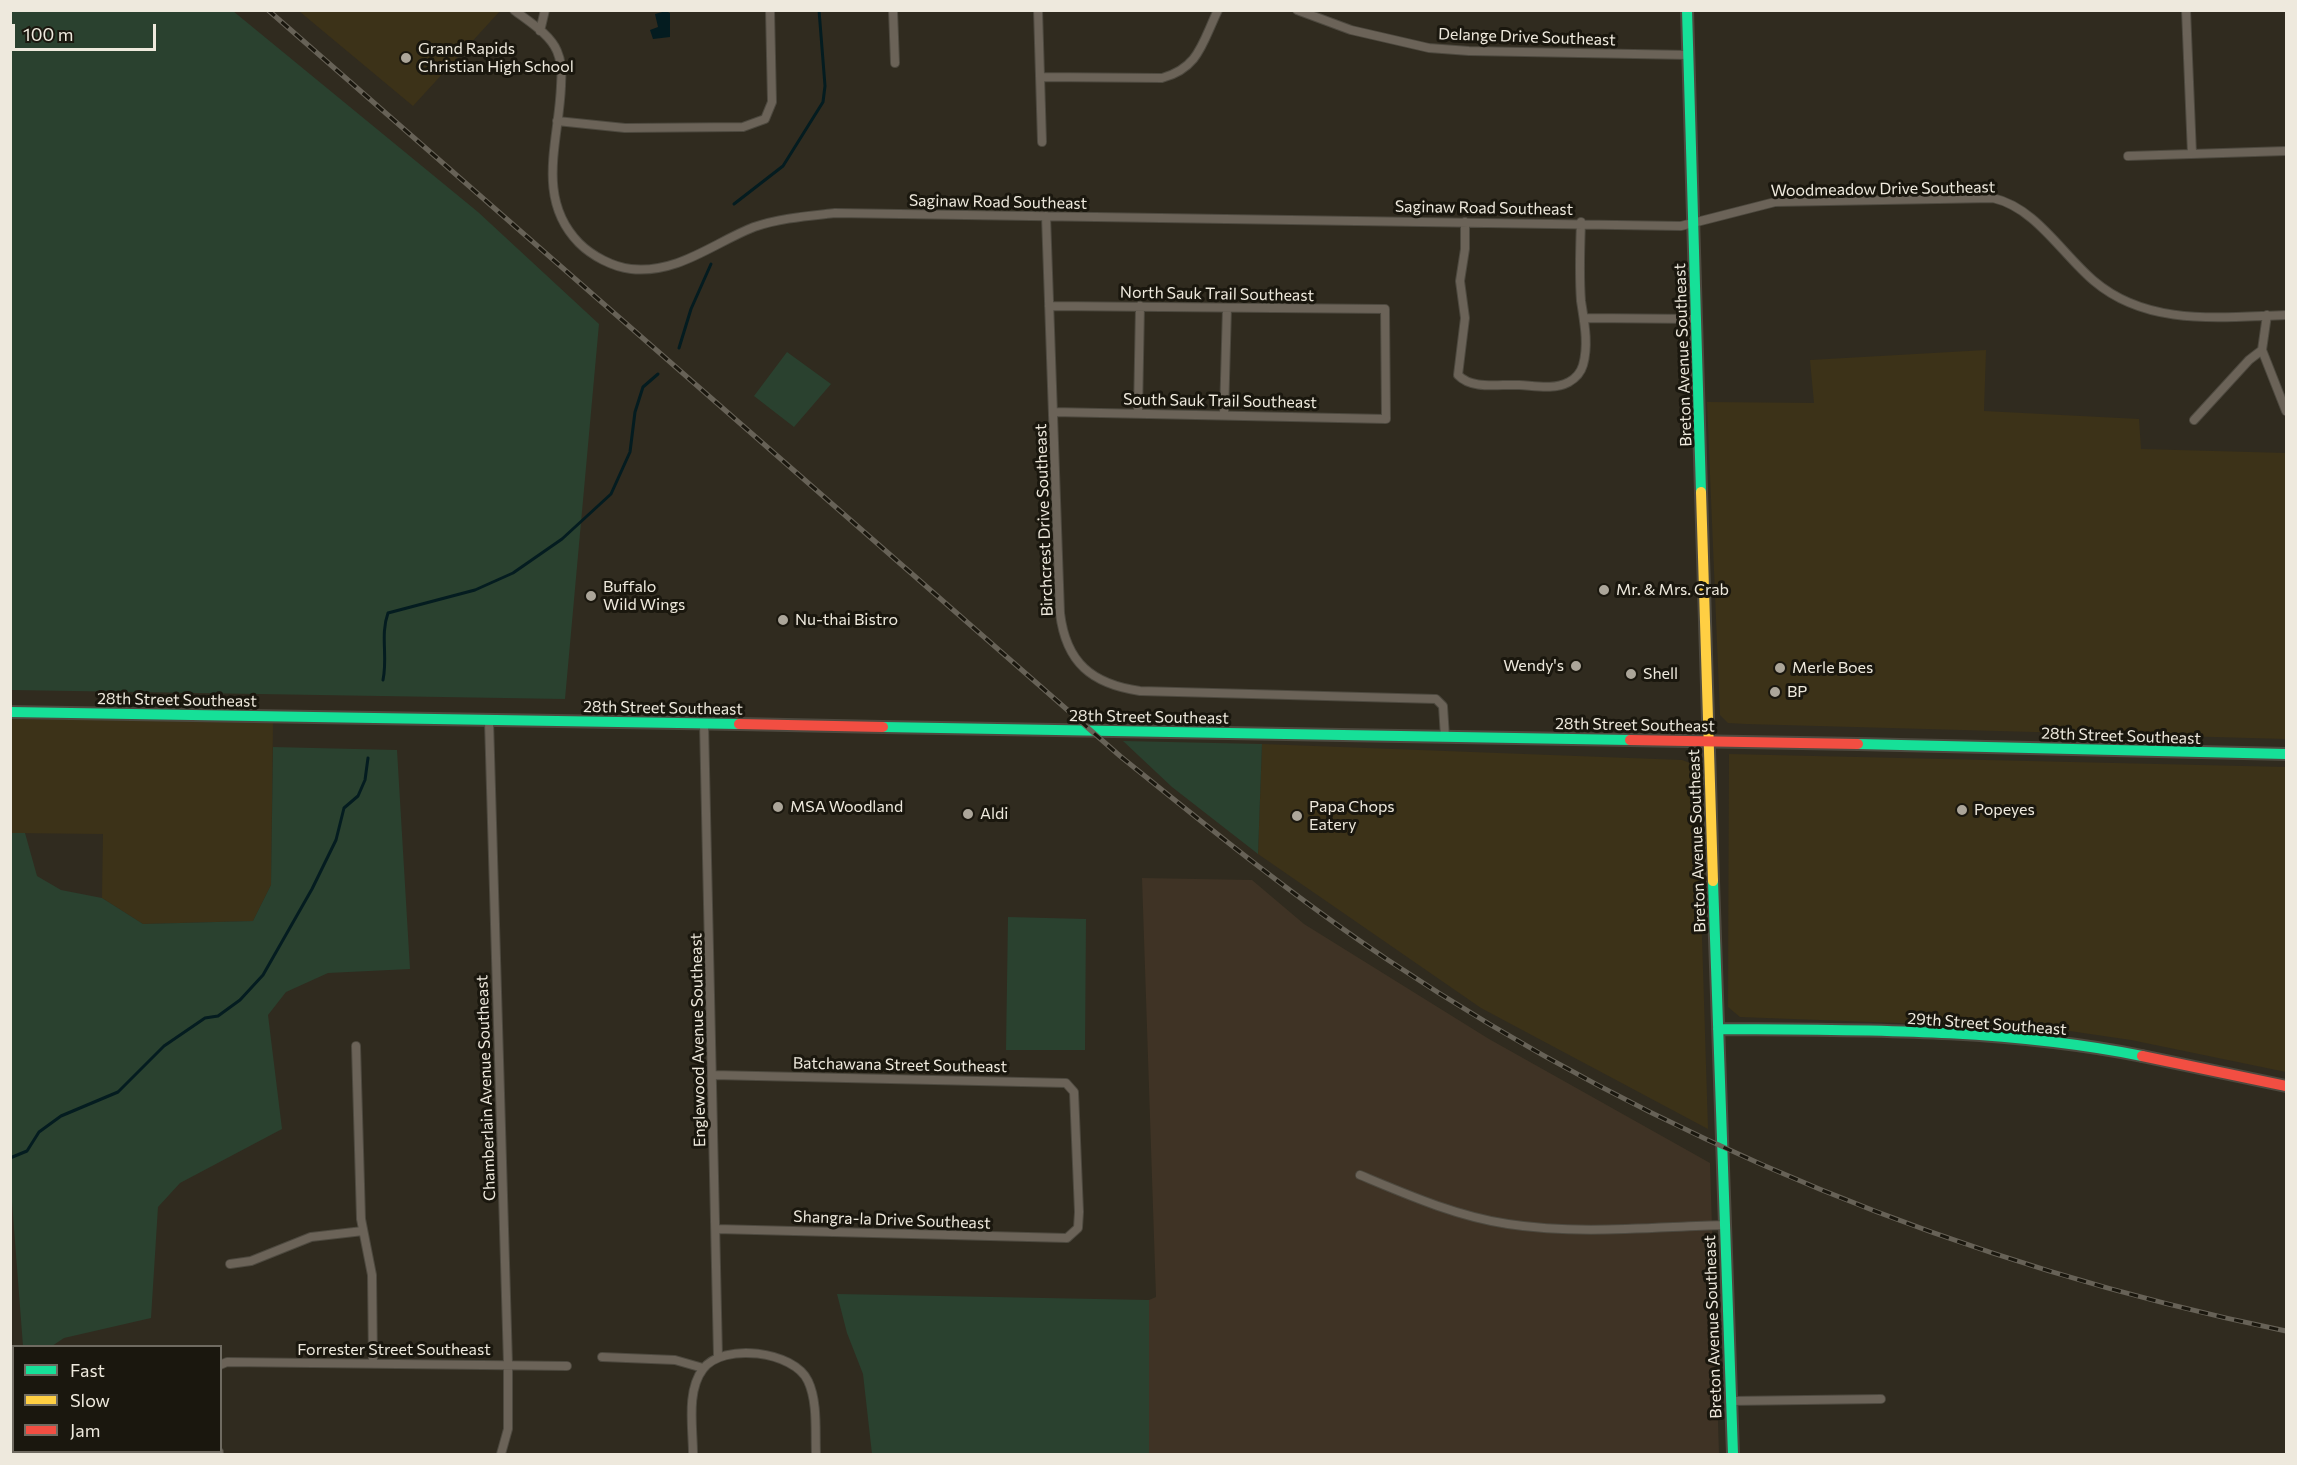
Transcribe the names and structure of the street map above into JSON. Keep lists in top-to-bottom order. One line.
{"streets":{"main road":["Breton Avenue Southeast","28th Street Southeast","29th Street Southeast"],"street":["Delange Drive Southeast","Woodmeadow Drive Southeast","Saginaw Road Southeast","North Sauk Trail Southeast","South Sauk Trail Southeast","Birchcrest Drive Southeast","Englewood Avenue Southeast","Batchawana Street Southeast","Chamberlain Avenue Southeast","Shangra-la Drive Southeast","Forrester Street Southeast"]},"crossings":[["Delange Drive Southeast","Breton Avenue Southeast"],["Woodmeadow Drive Southeast","Saginaw Road Southeast"],["Woodmeadow Drive Southeast","Breton Avenue Southeast"],["Saginaw Road Southeast","Breton Avenue Southeast"],["Saginaw Road Southeast","Birchcrest Drive Southeast"],["North Sauk Trail Southeast","South Sauk Trail Southeast"],["North Sauk Trail Southeast","Birchcrest Drive Southeast"],["Breton Avenue Southeast","28th Street Southeast"],["Breton Avenue Southeast","29th Street Southeast"],["South Sauk Trail Southeast","Birchcrest Drive Southeast"],["Birchcrest Drive Southeast","28th Street Southeast"],["28th Street Southeast","Englewood Avenue Southeast"],["28th Street Southeast","Chamberlain Avenue Southeast"],["Englewood Avenue Southeast","Batchawana Street Southeast"],["Englewood Avenue Southeast","Shangra-la Drive Southeast"],["Batchawana Street Southeast","Shangra-la Drive Southeast"],["Chamberlain Avenue Southeast","Forrester Street Southeast"]],"places":["Grand Rapids Christian High School","Mr. & Mrs. Crab","Buffalo Wild Wings","Nu-thai Bistro","Wendy's","Merle Boes","Shell","BP","MSA Woodland","Popeyes","Aldi","Papa Chops Eatery"],"legend":["Fast","Slow","Jam"],"scale_bar":"100 m"}
